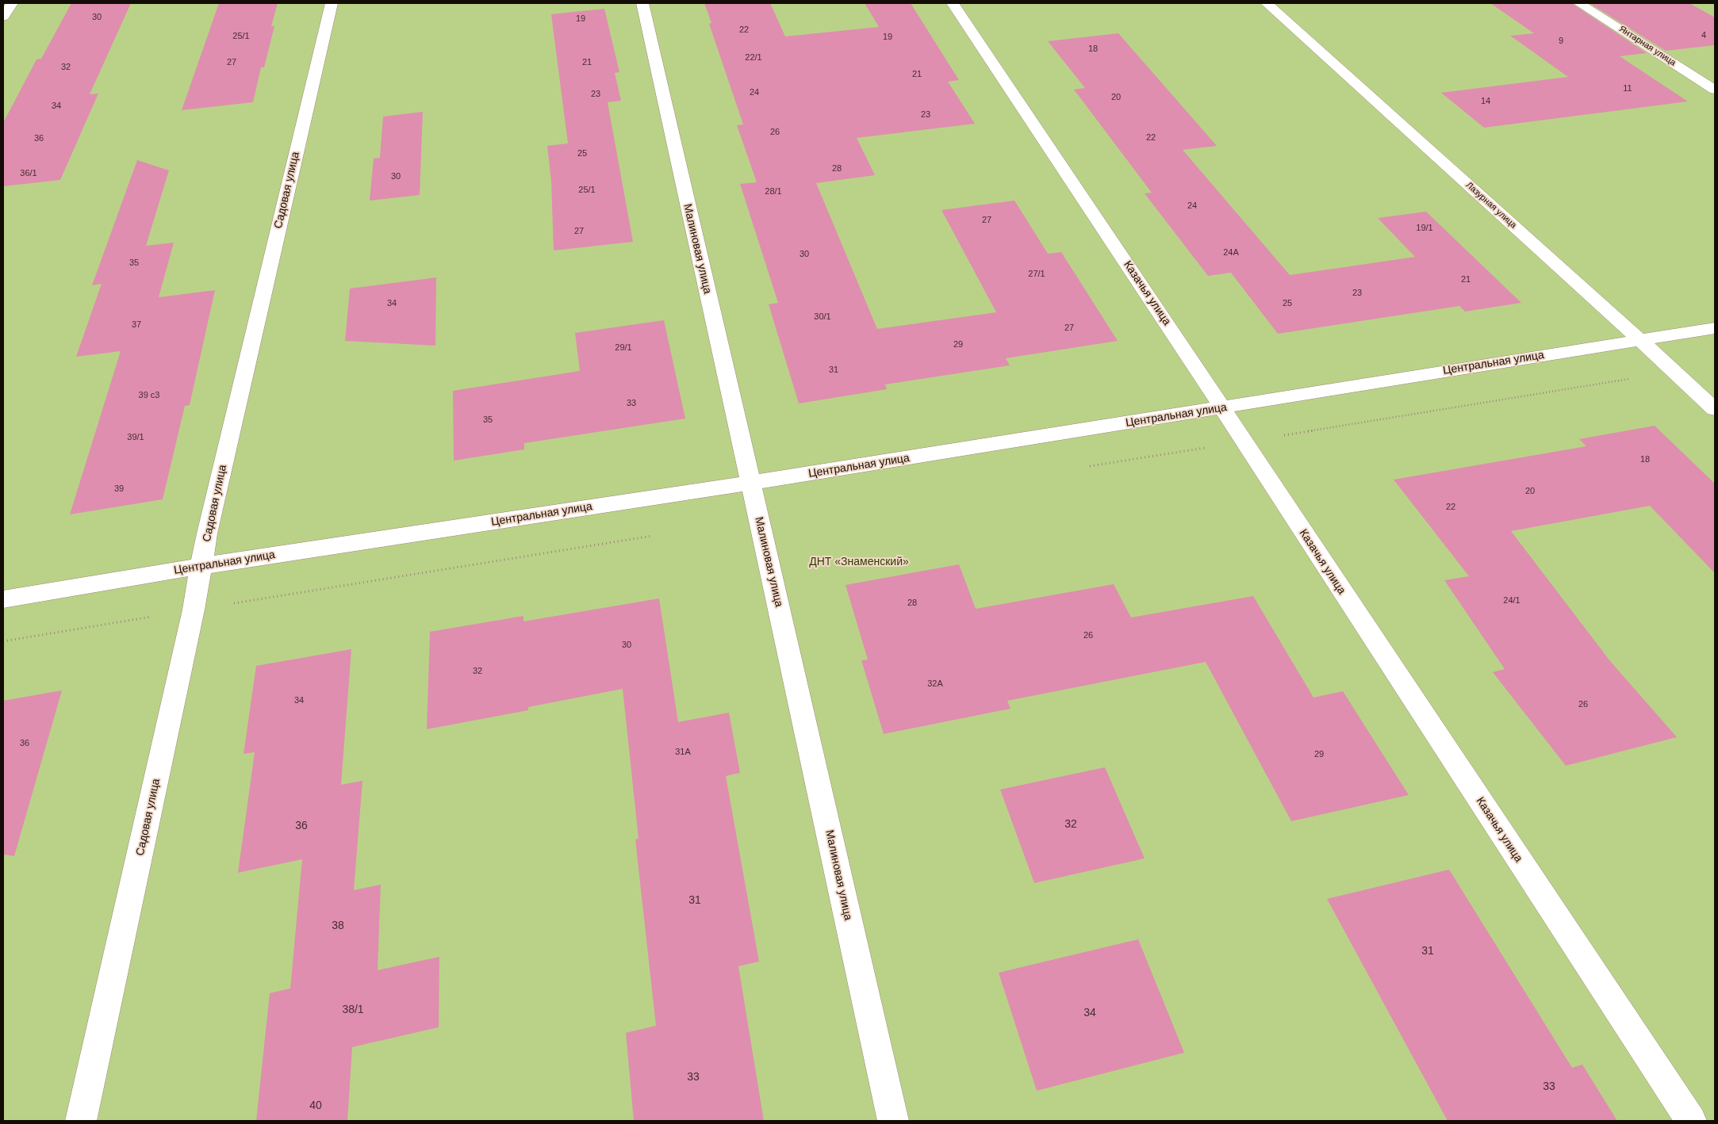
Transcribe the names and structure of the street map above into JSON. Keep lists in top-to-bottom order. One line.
{"streets":{"street":["Янтарная улица","Садовая улица","Лазурная улица","Малиновая улица","Казачья улица","Центральная улица"]},"crossings":[["Садовая улица","Центральная улица"],["Лазурная улица","Центральная улица"],["Малиновая улица","Центральная улица"],["Казачья улица","Центральная улица"]],"parks":["ДНТ «Знаменский»"],"house_numbers":["30","19","22","4","25/1","19","9","18","22/1","27","21","32","21","11","24","23","20","14","34","23","26","22","36","25","28","36/1","30","25/1","28/1","24","27","19/1","27","24А","30","35","27/1","21","23","34","25","30/1","37","27","29","29/1","31","39 с3","33","35","39/1","18","39","20","22","24/1","28","26","30","32","32А","34","26","36","31А","29","32","36","31","38","31","38/1","34","33","33","40"]}
